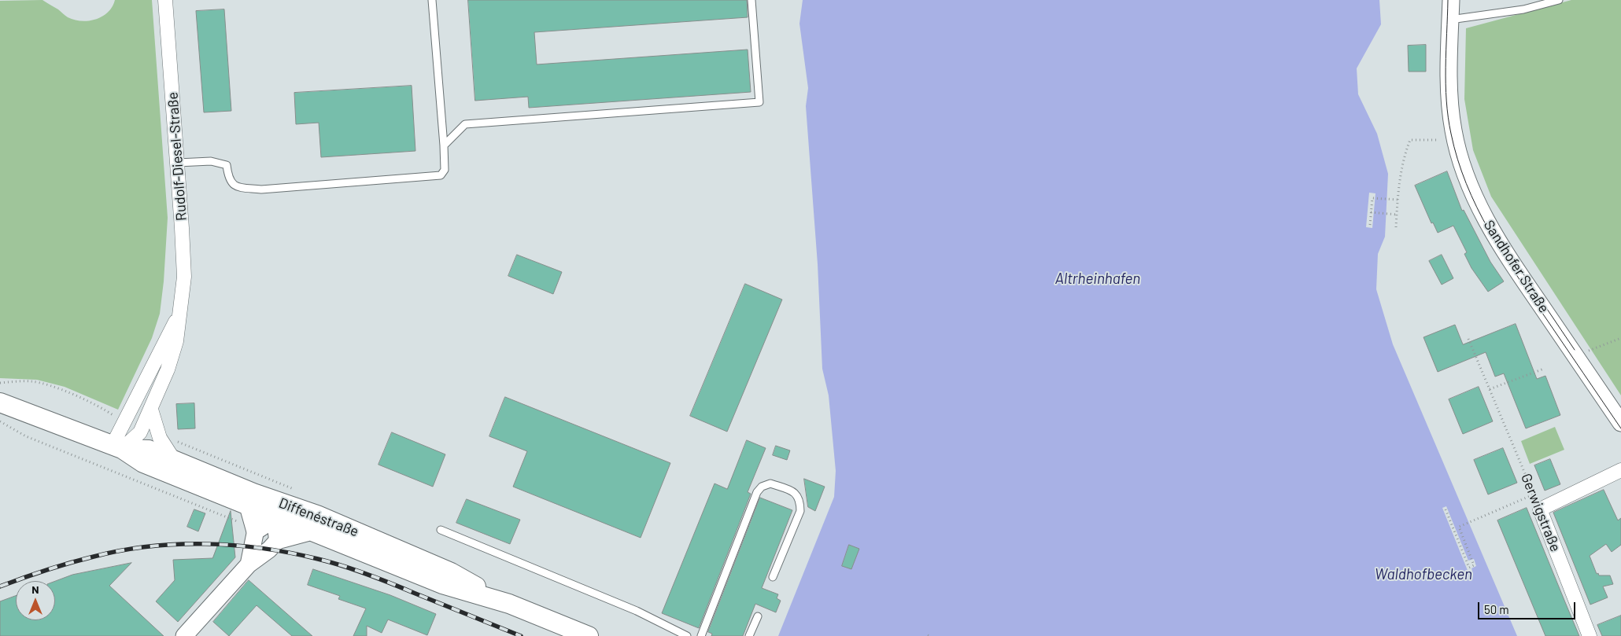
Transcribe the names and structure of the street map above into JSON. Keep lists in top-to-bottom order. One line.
{"streets":{"main road":["Diffenéstraße"],"street":["Rudolf-Diesel-Straße","Sandhofer Straße","Gerwigstraße"]},"crossings":[["Rudolf-Diesel-Straße","Diffenéstraße"]],"water":["Altrheinhafen","Waldhofbecken"],"scale_bar":"50 m","north":"top"}
